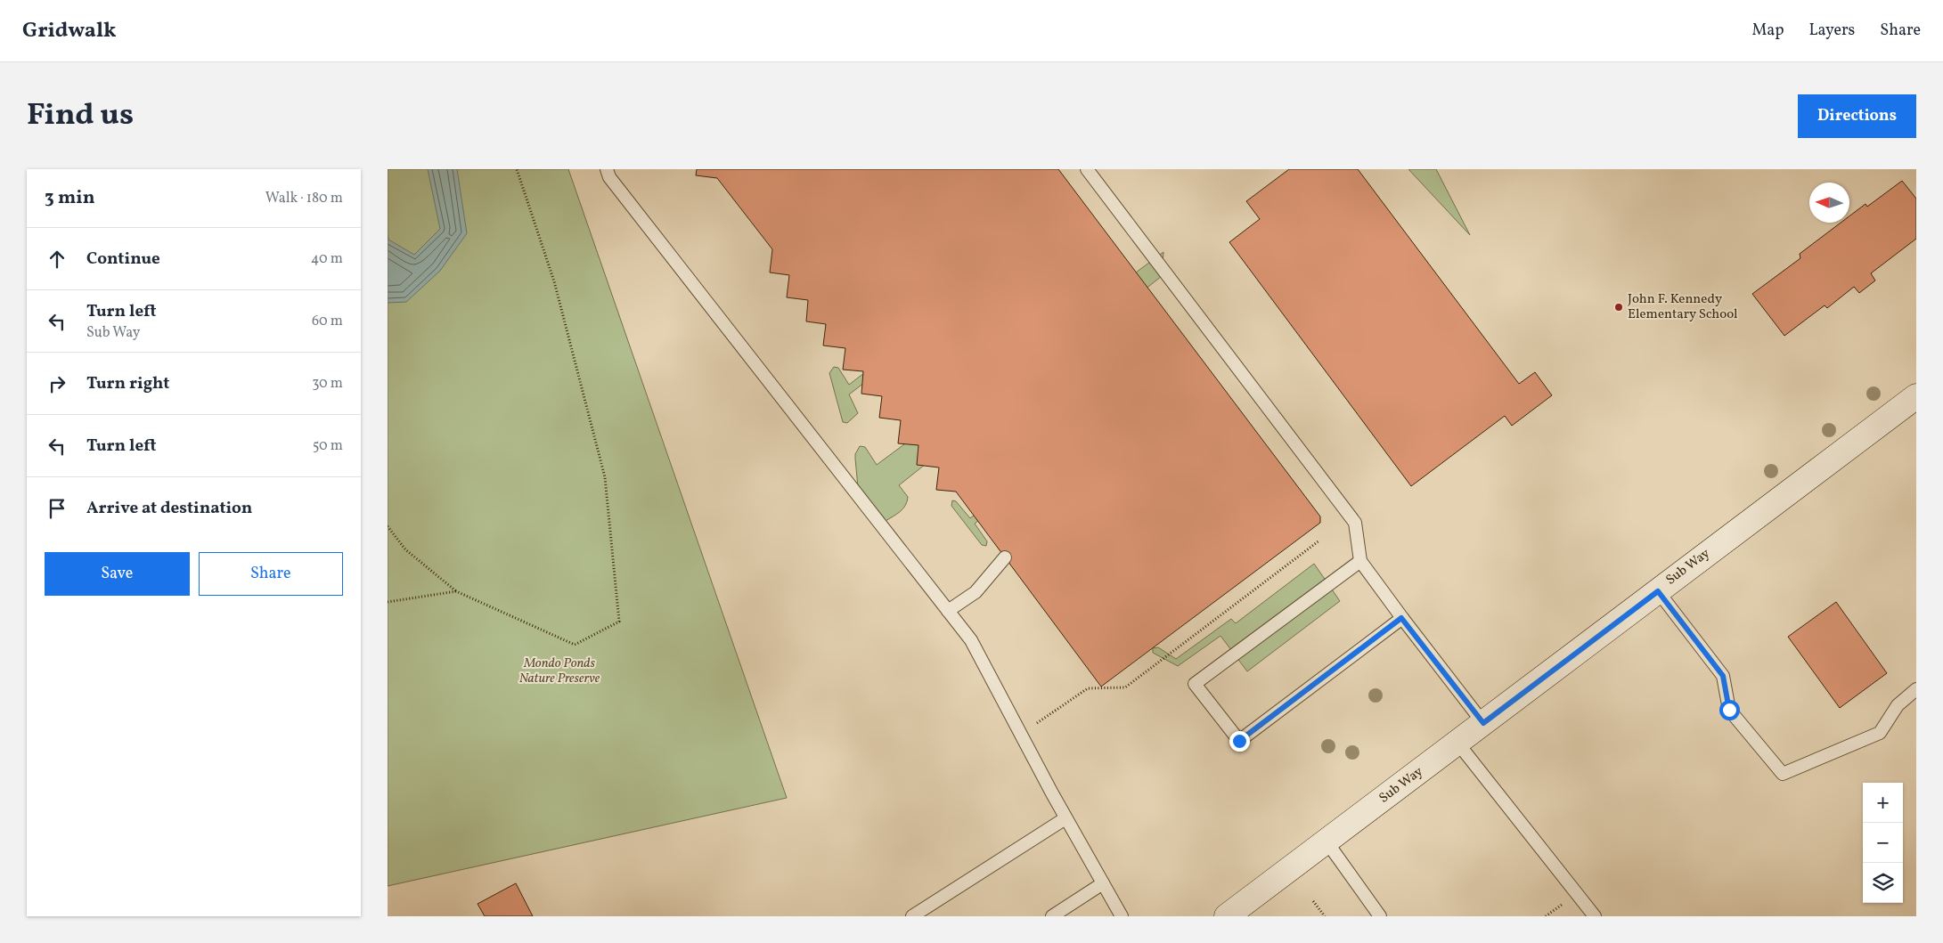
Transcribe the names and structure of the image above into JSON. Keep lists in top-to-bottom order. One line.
{"streets":{"main road":["Sub Way"]},"parks":["Mondo Ponds Nature Preserve"],"places":["John F. Kennedy Elementary School"],"north":"left","page":{"header":"Gridwalk","nav":["Map","Layers","Share"],"title":"Find us","buttons":["Directions",["Save","Share"]],"heading":["3 min","Walk · 180 m"],"list":[["Continue","40 m"],["Turn left","Sub Way","60 m"],["Turn right","30 m"],["Turn left","50 m"],"Arrive at destination"],"map_buttons":["+","−"]}}
